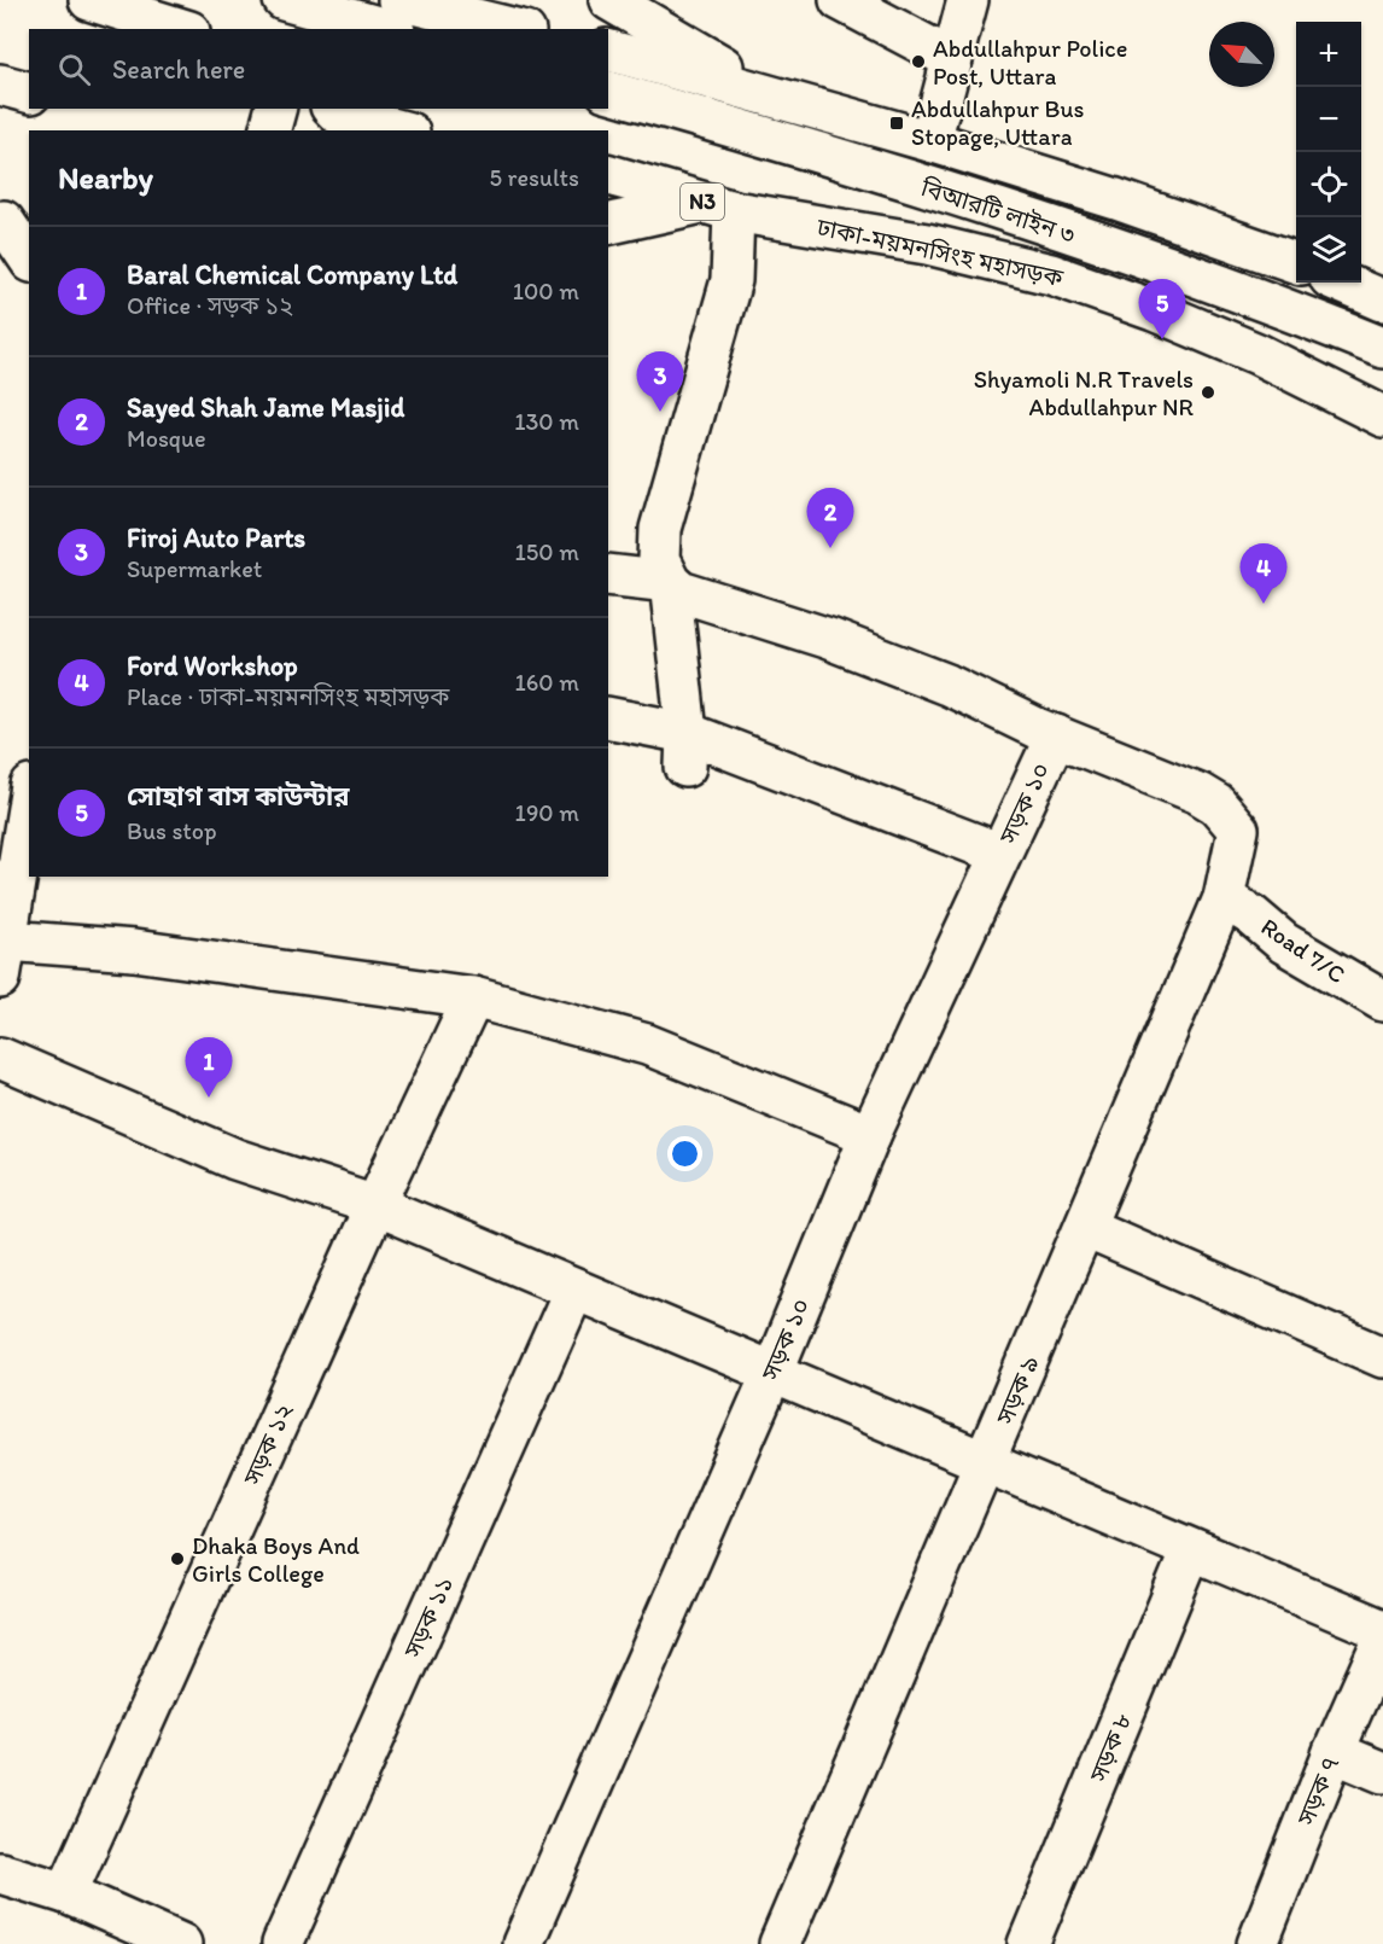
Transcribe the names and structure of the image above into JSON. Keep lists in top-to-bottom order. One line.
{"streets":{"main road":["N3","বিআরটি লাইন ৩","ঢাকা-ময়মনসিংহ মহাসড়ক","সড়ক ১০","Road 7/C","সড়ক ৯","সড়ক ১২","সড়ক ১১","সড়ক ৮","সড়ক ৭"]},"crossings":[["সড়ক ১০","সড়ক ৯"],["Road 7/C","সড়ক ৯"]],"places":{"other":["Abdullahpur Police Post, Uttara","Shyamoli N.R Travels Abdullahpur NR","Dhaka Boys And Girls College"],"transit":["Abdullahpur Bus Stopage, Uttara"]},"north":"top left","page":{"map_buttons":["+","−"],"search":"Search here","heading":["Nearby","5 results"],"list":[{"mark":"1","name":"Baral Chemical Company Ltd","note":"Office · সড়ক ১২","value":"100 m"},{"mark":"2","name":"Sayed Shah Jame Masjid","note":"Mosque","value":"130 m"},{"mark":"3","name":"Firoj Auto Parts","note":"Supermarket","value":"150 m"},{"mark":"4","name":"Ford Workshop","note":"Place · ঢাকা-ময়মনসিংহ মহাসড়ক","value":"160 m"},{"mark":"5","name":"সোহাগ বাস কাউন্টার","note":"Bus stop","value":"190 m"}],"pins":["5","3","2","4","1"]}}
